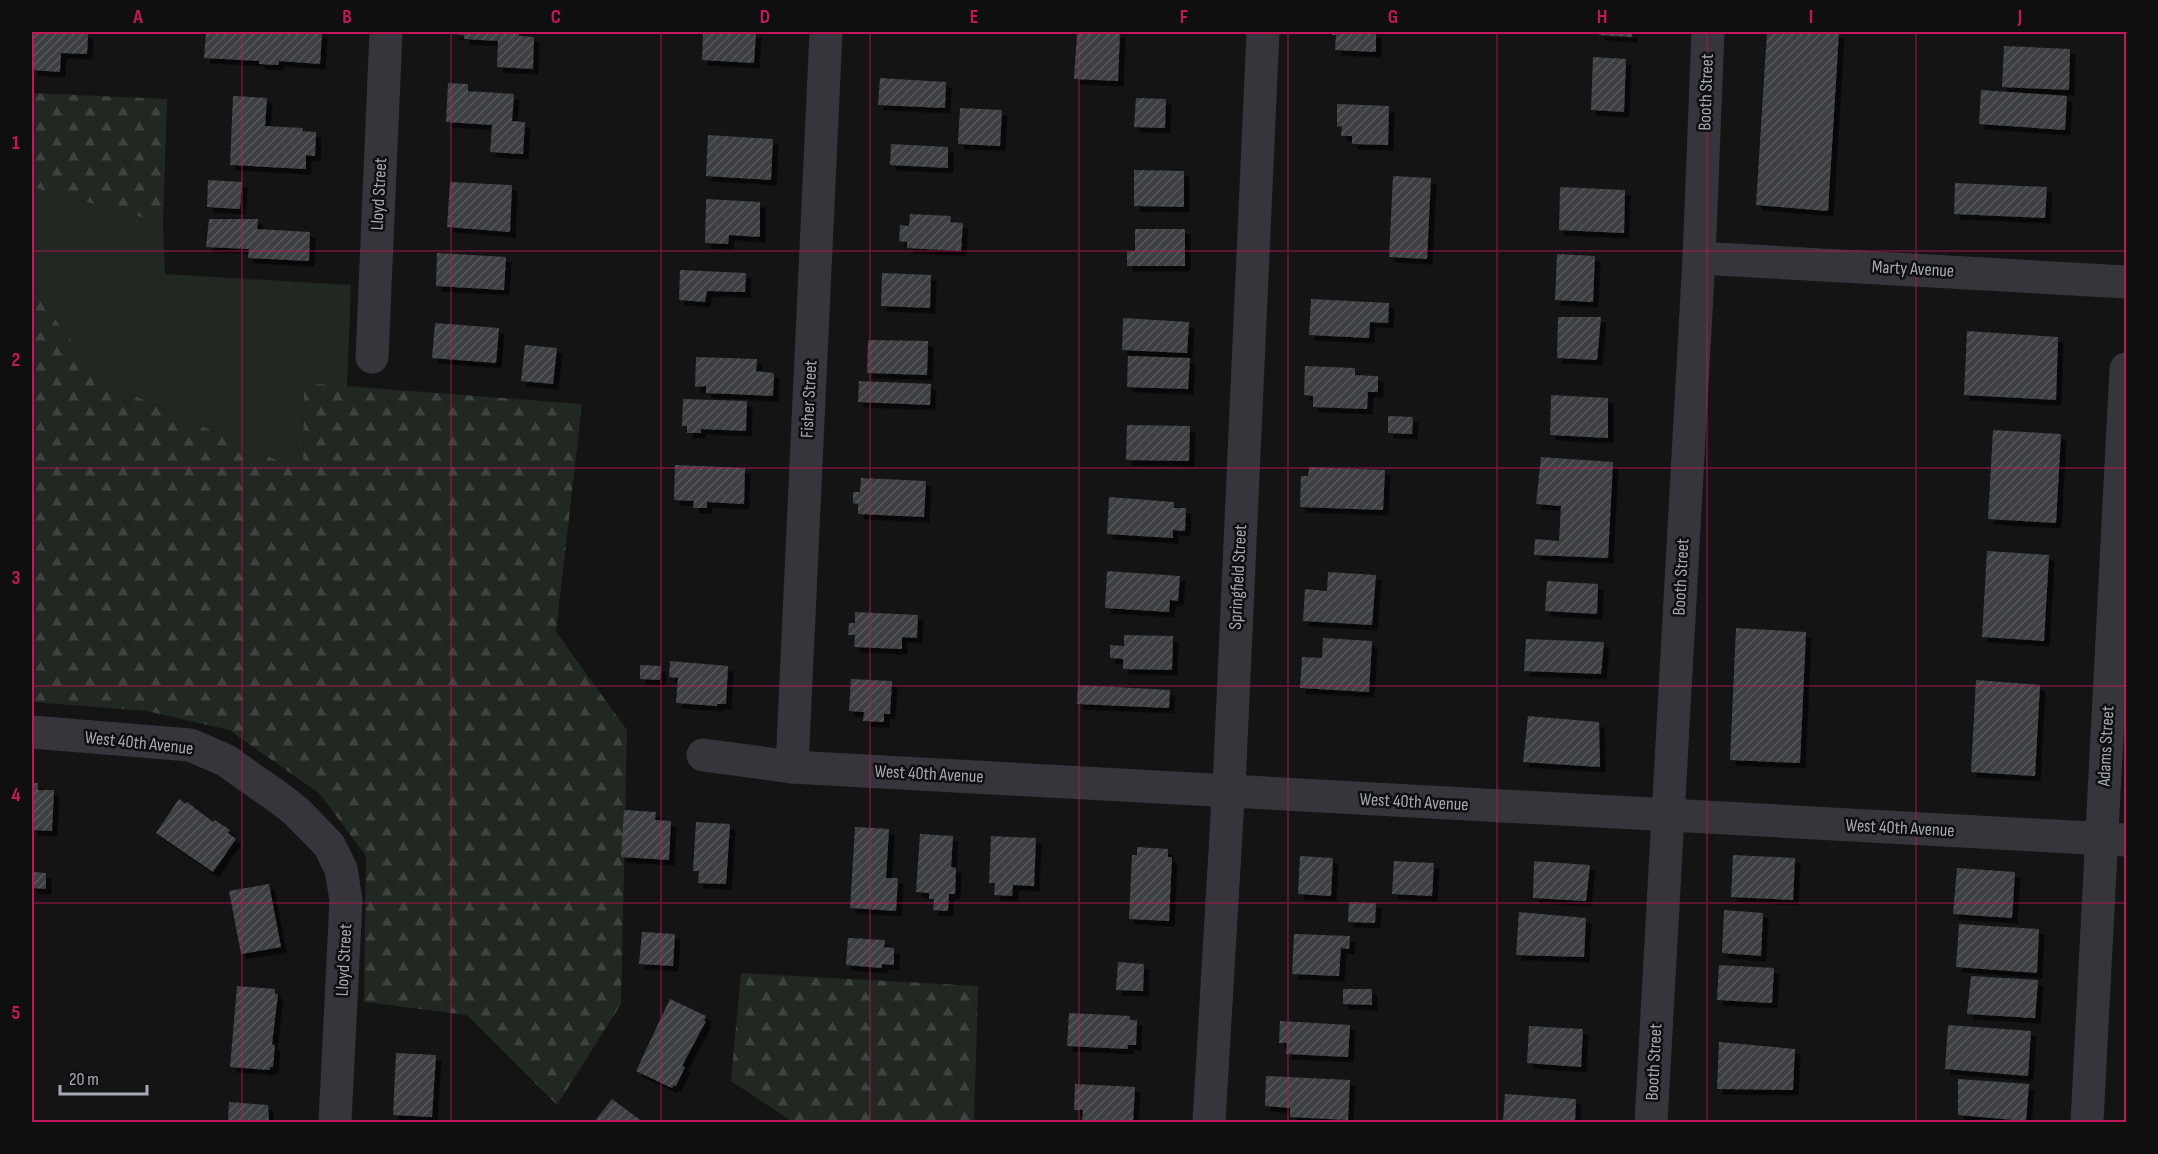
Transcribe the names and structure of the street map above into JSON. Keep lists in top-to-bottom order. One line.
{"streets":{"street":["Booth Street","Lloyd Street","Marty Avenue","Fisher Street","Springfield Street","West 40th Avenue","Adams Street"]},"crossings":[["Booth Street","Marty Avenue"],["Booth Street","West 40th Avenue"],["Lloyd Street","West 40th Avenue"],["Fisher Street","West 40th Avenue"],["Springfield Street","West 40th Avenue"],["West 40th Avenue","Adams Street"]],"scale_bar":"20 m","grid":{"columns":["A","B","C","D","E","F","G","H","I","J"],"rows":["1","2","3","4","5"]}}
